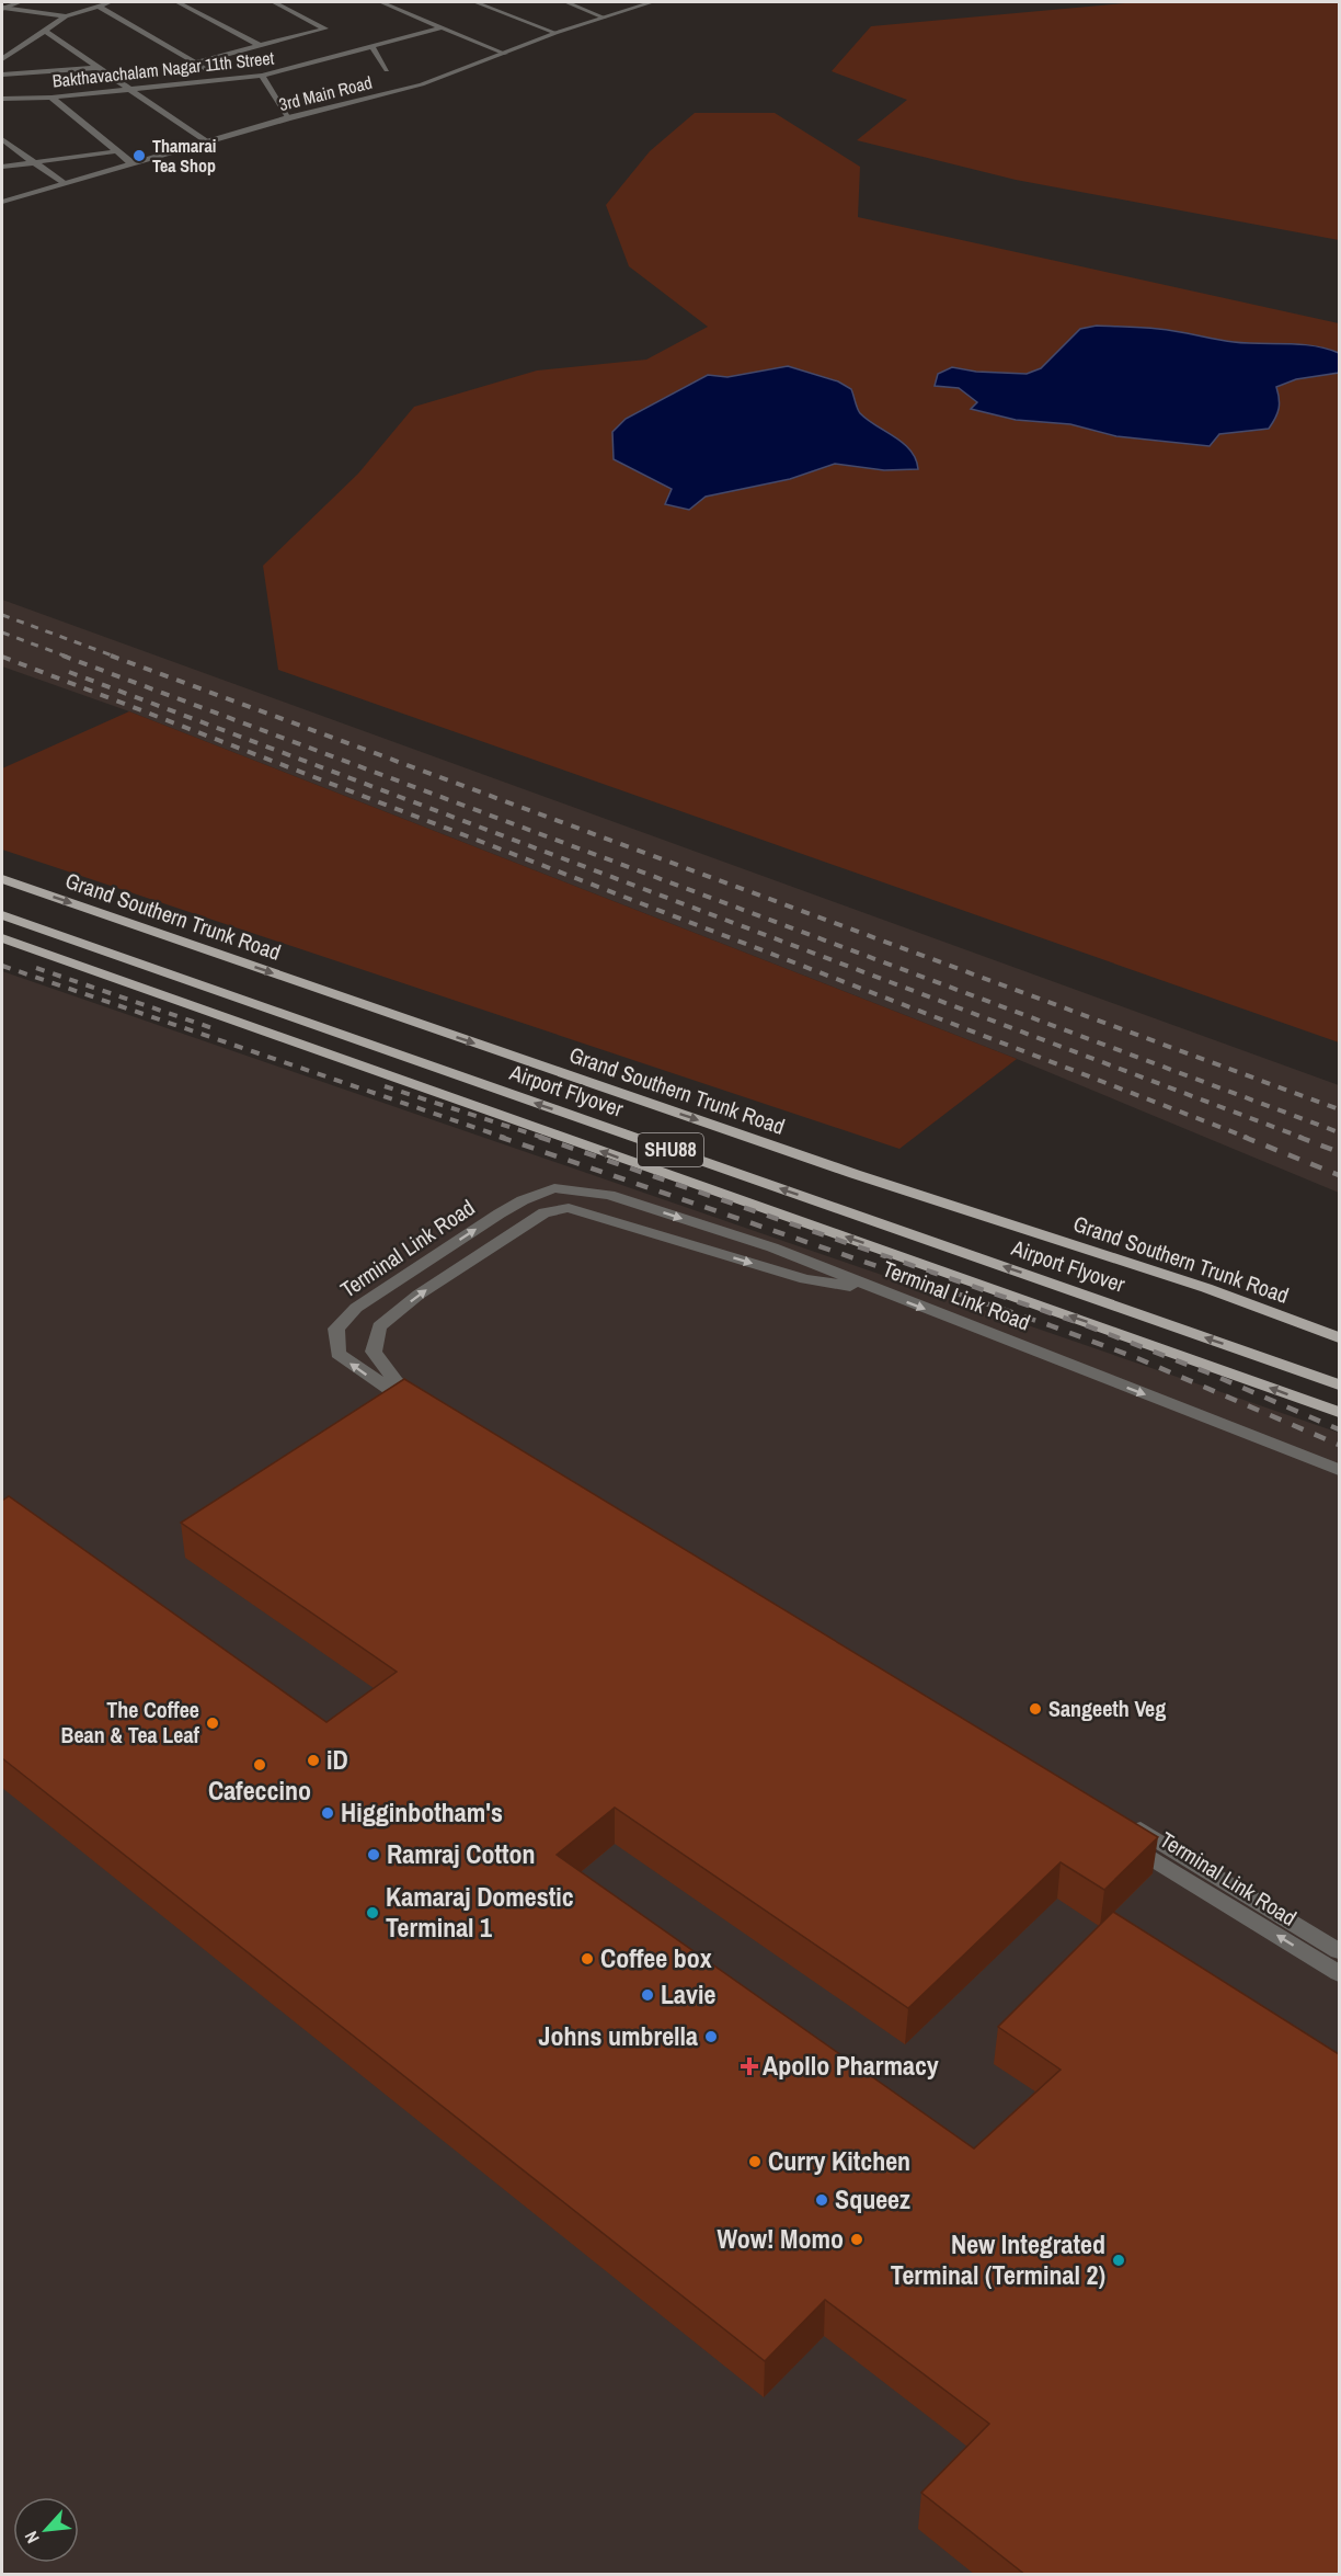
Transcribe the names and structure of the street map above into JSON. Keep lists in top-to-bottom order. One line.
{"streets":{"main road":["Grand Southern Trunk Road","Airport Flyover","SHU88"],"street":["Bakthavachalam Nagar 11th Street","3rd Main Road","Terminal Link Road"]},"places":{"other":["Thamarai Tea Shop","Sangeeth Veg","The Coffee Bean & Tea Leaf","iD","Cafeccino","Higginbotham's","Ramraj Cotton","Kamaraj Domestic Terminal 1","Coffee box","Lavie","Johns umbrella","Curry Kitchen","Squeez","Wow! Momo","New Integrated Terminal (Terminal 2)"],"health":["Apollo Pharmacy"]},"north":"bottom left"}
